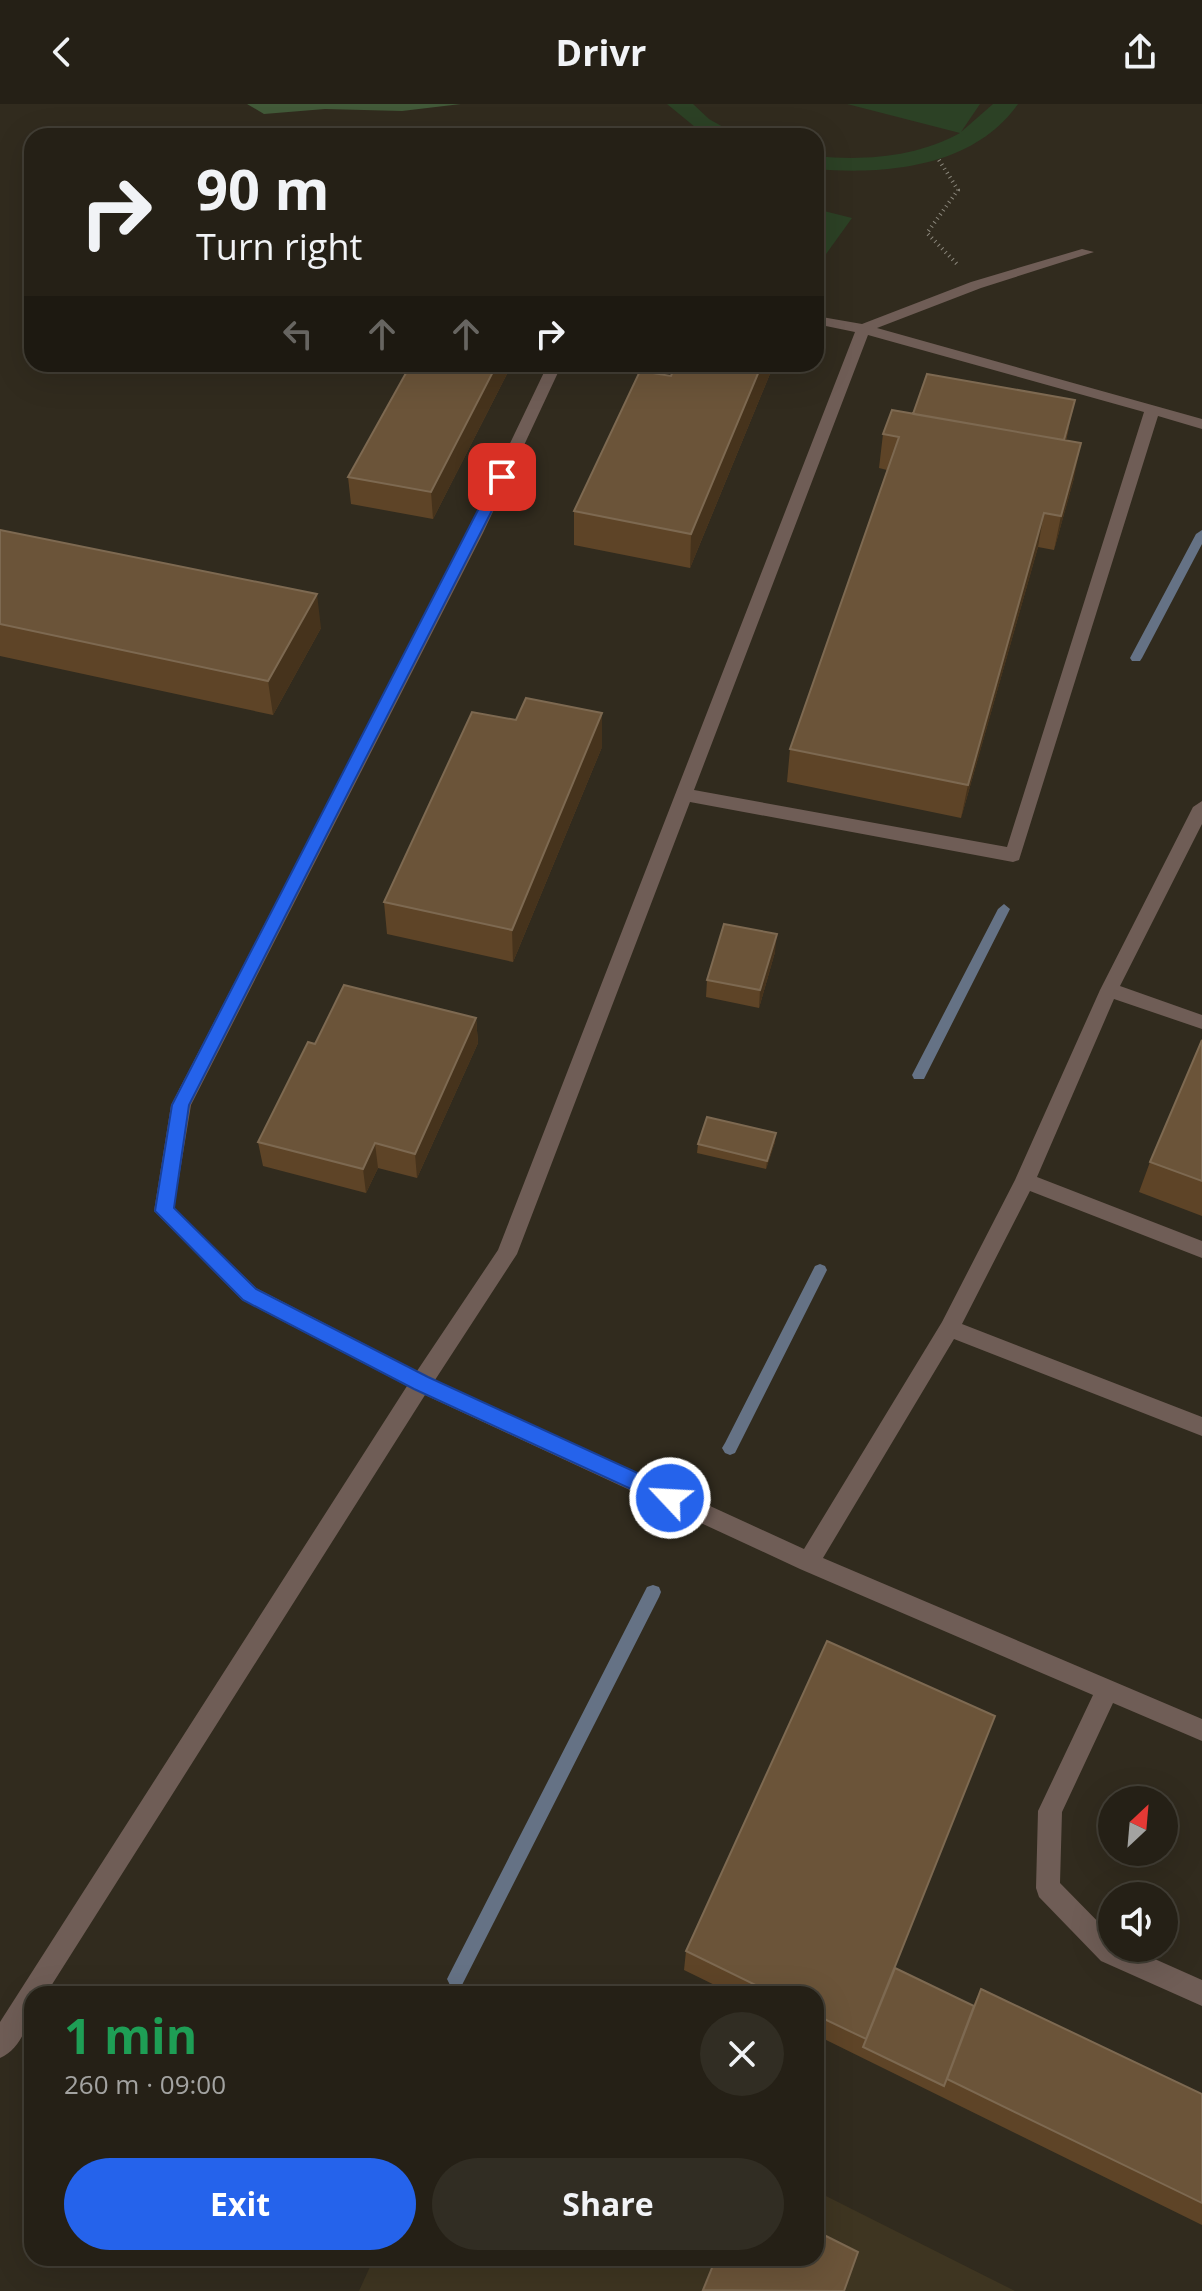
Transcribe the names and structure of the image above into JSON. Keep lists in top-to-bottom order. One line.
{"north":"top right","page":{"header":"Drivr","turn":["90 m","Turn right"],"heading":["1 min","260 m · 09:00"],"buttons":["Exit","Share"]}}
